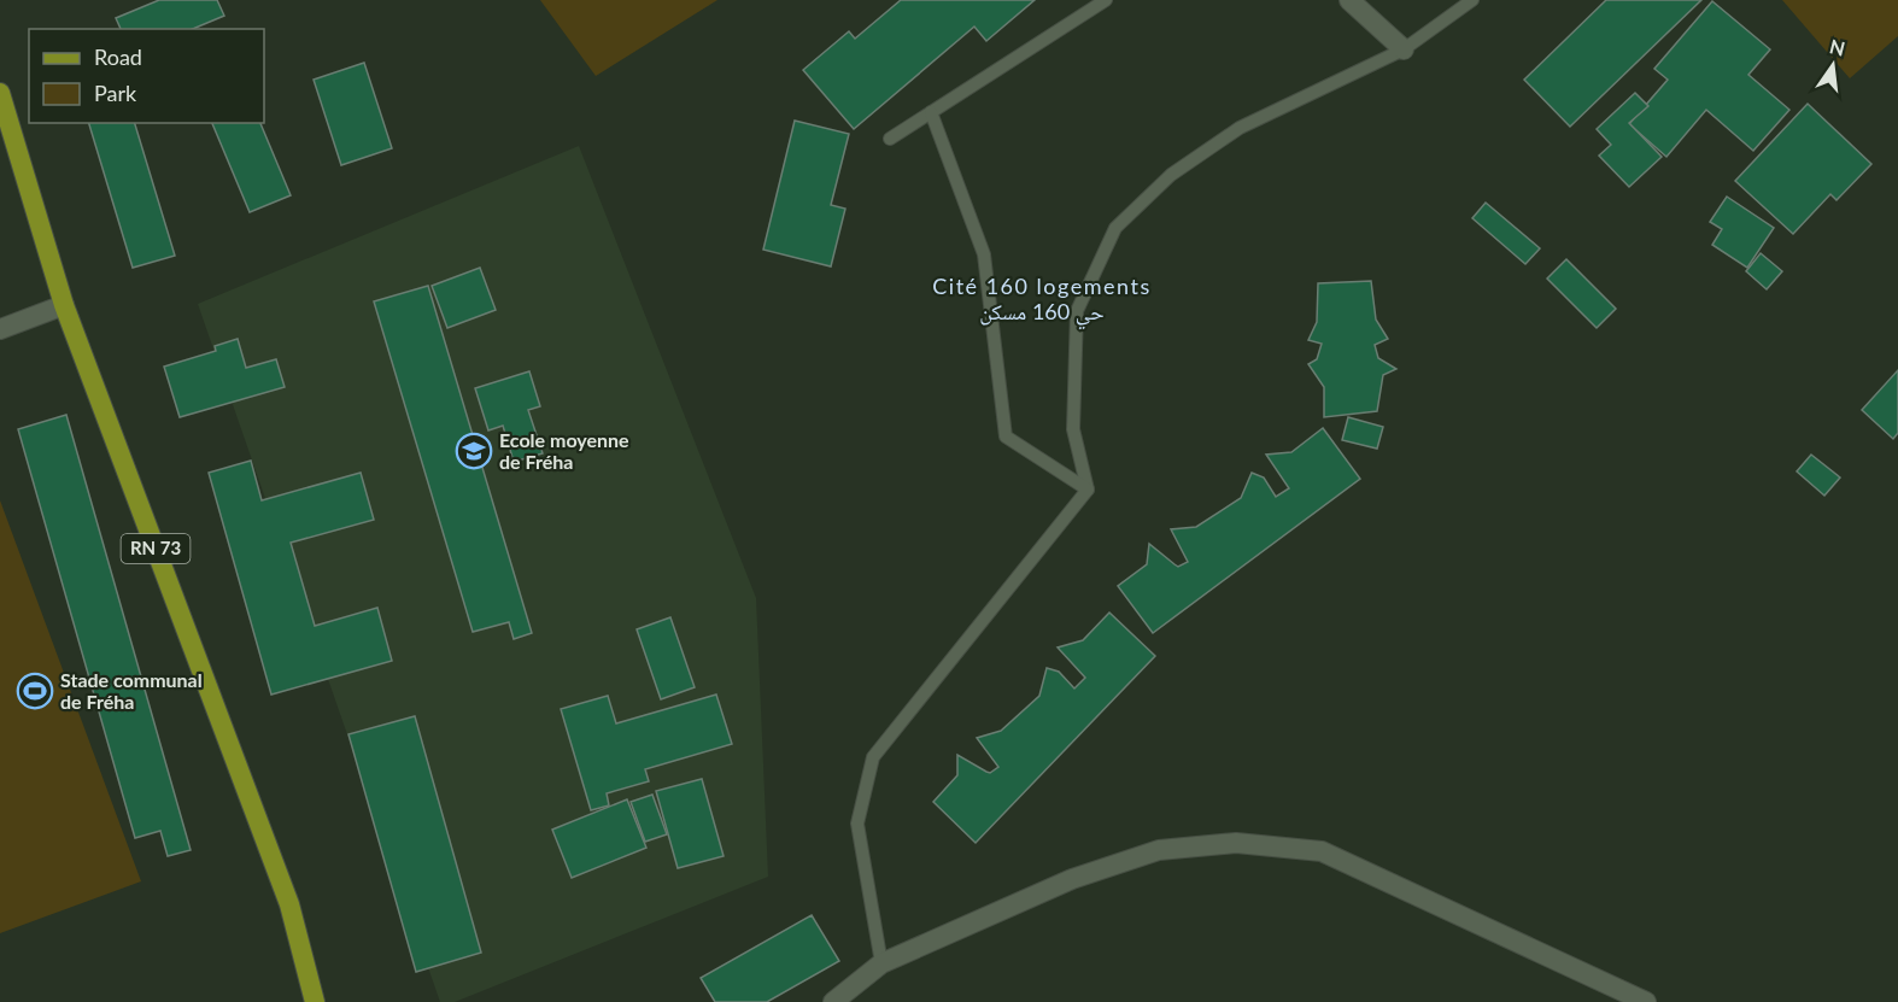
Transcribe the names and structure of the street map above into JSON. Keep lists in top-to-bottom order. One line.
{"streets":{"main road":["RN 73"]},"districts":["Cité 160 logements حي 160 مسكن"],"places":{"school or university":["Ecole moyenne de Fréha"],"sports":["Stade communal de Fréha"]},"legend":["Road","Park"],"north":"top"}
